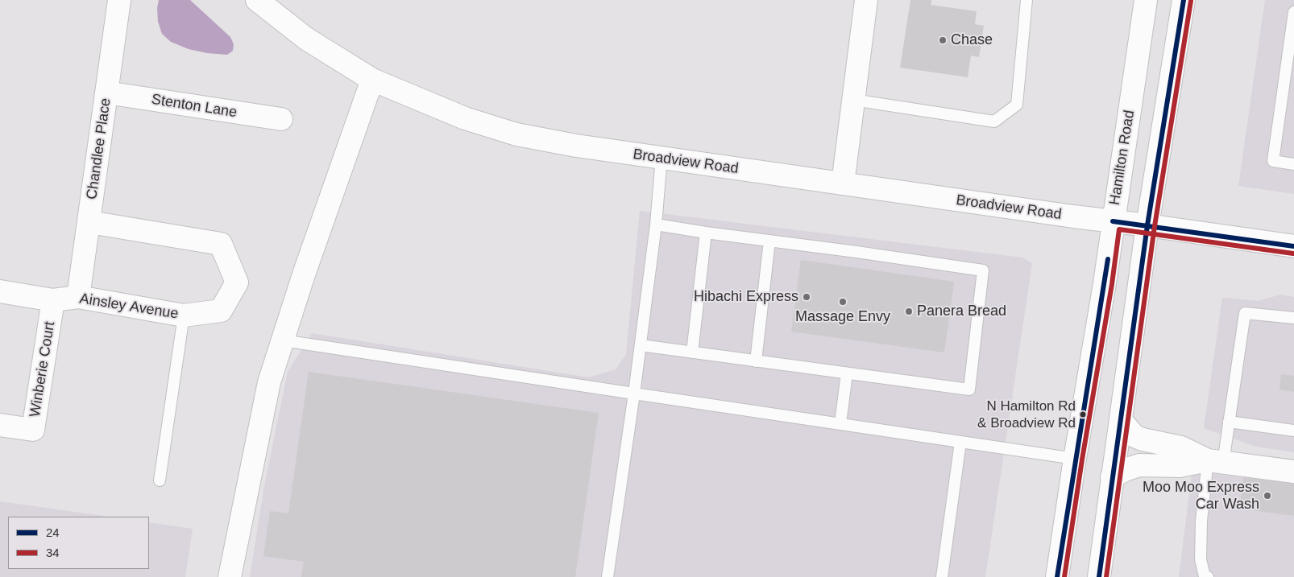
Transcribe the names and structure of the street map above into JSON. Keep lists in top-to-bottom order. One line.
{"streets":{"street":["Stenton Lane","Chandlee Place","Hamilton Road","Broadview Road","Ainsley Avenue","Winberie Court"]},"crossings":[["Stenton Lane","Chandlee Place"],["Chandlee Place","Ainsley Avenue"],["Hamilton Road","Broadview Road"],["Ainsley Avenue","Winberie Court"]],"places":["Chase","Hibachi Express","Massage Envy","Panera Bread","N Hamilton Rd & Broadview Rd","Moo Moo Express Car Wash"],"lines":["transit line 24","transit line 34"],"legend":["24","34"]}
